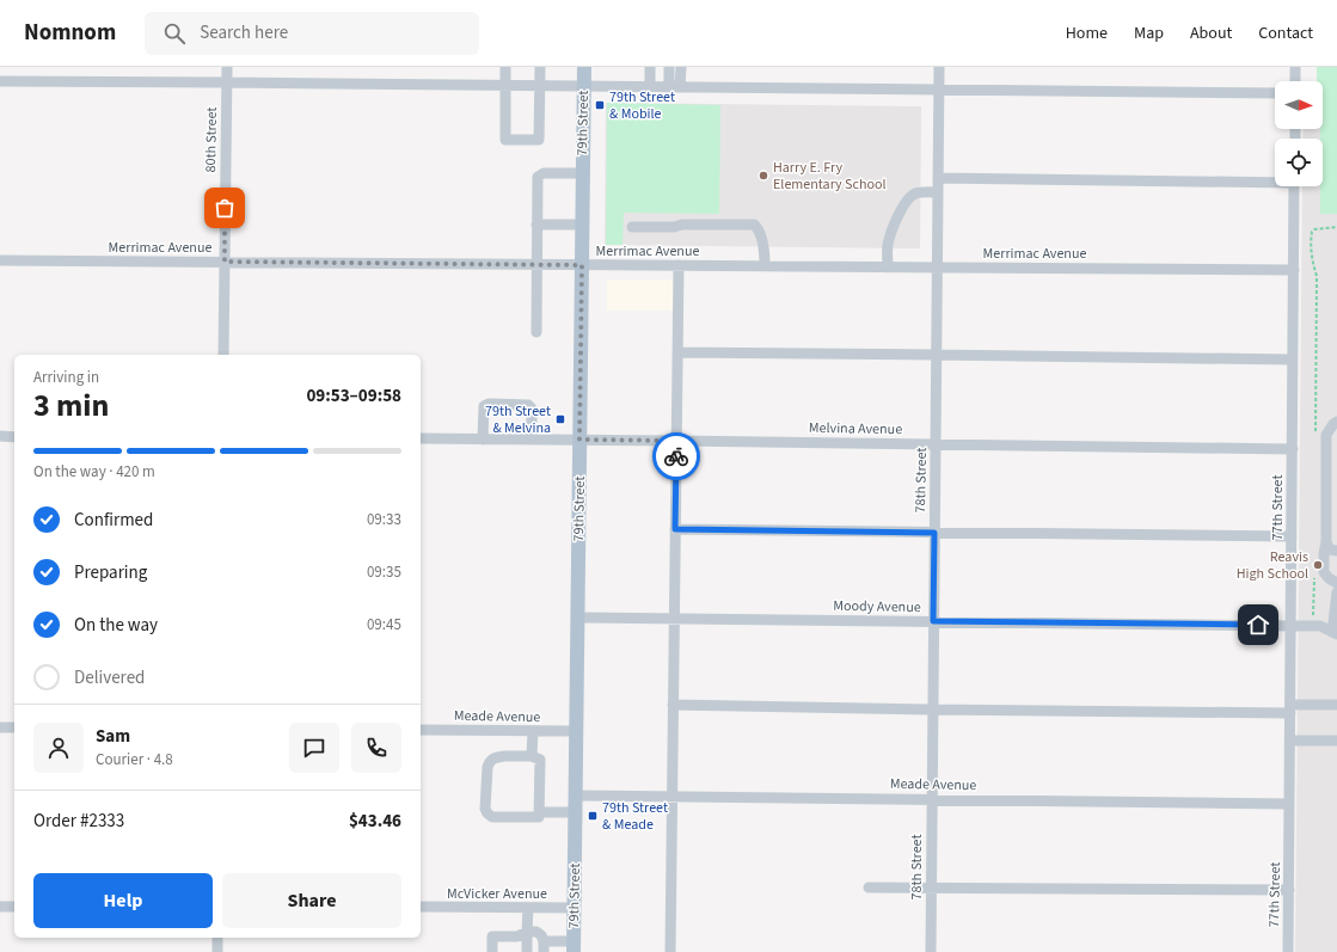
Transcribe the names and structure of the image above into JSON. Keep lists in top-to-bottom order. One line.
{"streets":{"main road":["79th Street"],"street":["80th Street","Merrimac Avenue","Melvina Avenue","78th Street","77th Street","Moody Avenue","Meade Avenue","McVicker Avenue"]},"crossings":[["79th Street","Merrimac Avenue"],["79th Street","Melvina Avenue"],["79th Street","Moody Avenue"],["79th Street","Meade Avenue"],["79th Street","McVicker Avenue"],["80th Street","Merrimac Avenue"],["Merrimac Avenue","78th Street"],["Merrimac Avenue","77th Street"],["Melvina Avenue","78th Street"],["Melvina Avenue","77th Street"],["78th Street","Moody Avenue"],["78th Street","Meade Avenue"],["77th Street","Moody Avenue"],["77th Street","Meade Avenue"]],"places":{"transit":["79th Street & Mobile","79th Street & Melvina","79th Street & Meade"],"other":["Harry E. Fry Elementary School","Reavis High School"]},"north":"right","page":{"header":"Nomnom","search":"Search here","nav":["Home","Map","About","Contact"],"heading":["3 min","Arriving in","09:53–09:58"],"panel":["Sam","Courier · 4.8","Order #2333","$43.46"],"bar":"On the way · 420 m","list":[["Confirmed","09:33"],["Preparing","09:35"],["On the way","09:45"],"Delivered"],"buttons":["Help","Share"]}}
